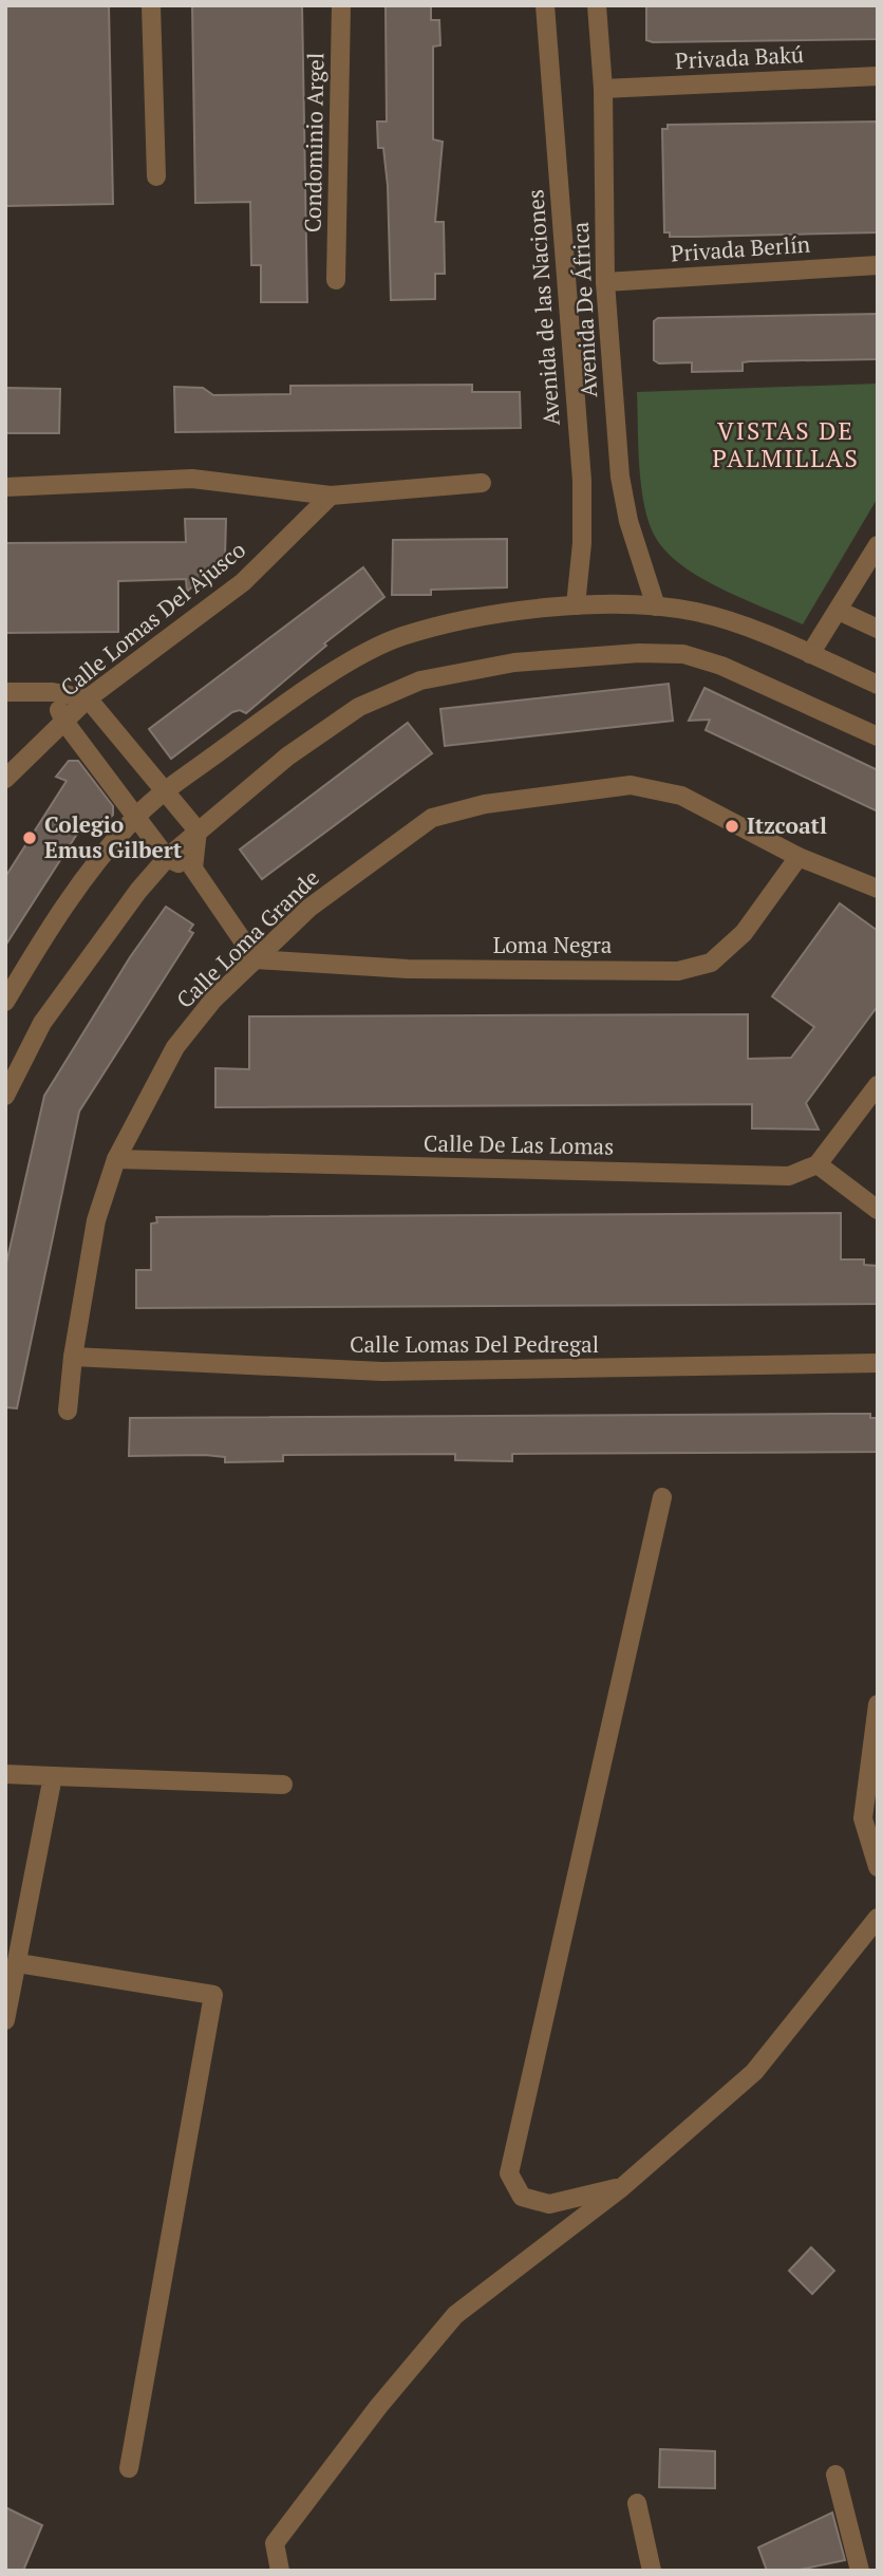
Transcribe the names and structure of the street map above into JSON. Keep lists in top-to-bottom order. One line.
{"streets":{"street":["Privada Bakú","Condominio Argel","Privada Berlín","Avenida de las Naciones","Avenida De África","Calle Lomas Del Ajusco","Calle Loma Grande","Loma Negra","Calle De Las Lomas","Calle Lomas Del Pedregal"]},"crossings":[["Privada Bakú","Avenida De África"],["Privada Berlín","Avenida De África"],["Calle Loma Grande","Loma Negra"],["Calle Loma Grande","Calle De Las Lomas"],["Calle Loma Grande","Calle Lomas Del Pedregal"]],"districts":["VISTAS DE PALMILLAS"],"places":["Itzcoatl","Colegio Emus Gilbert"]}
